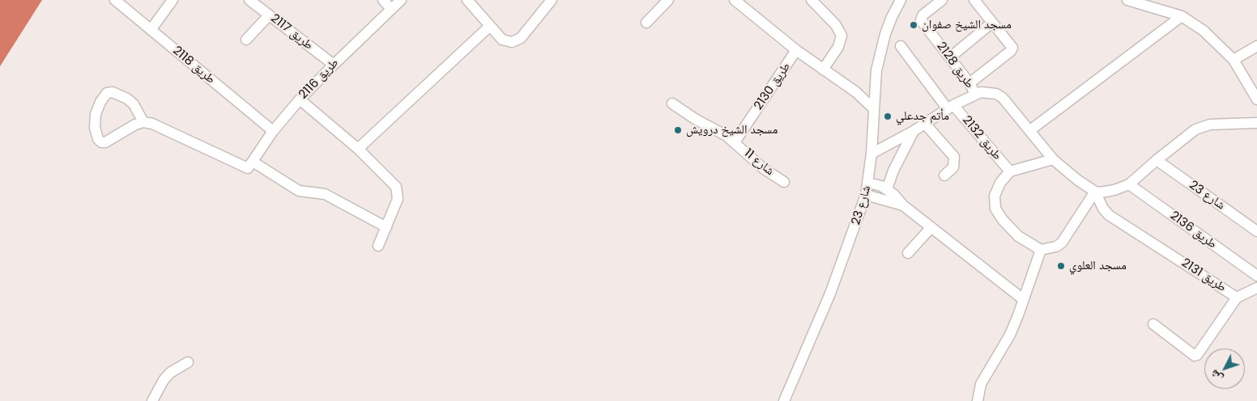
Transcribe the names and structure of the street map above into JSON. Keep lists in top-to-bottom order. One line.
{"streets":{"street":["طريق 2117","طريق 2118","طريق 2128","طريق 2116","طريق 2130","طريق 2132","شارع 11","شارع 23","طريق 2136","طريق 2131"]},"crossings":[["طريق 2117","طريق 2116"],["طريق 2118","طريق 2116"],["طريق 2128","شارع 23"],["طريق 2130","شارع 11"],["طريق 2130","شارع 23"],["طريق 2132","شارع 23"],["طريق 2132","طريق 2131"],["شارع 23","طريق 2131"]],"places":["مسجد الشيخ صفوان","مأتم جدعلي","مسجد الشيخ درويش","مسجد العلوي"],"north":"bottom left"}
